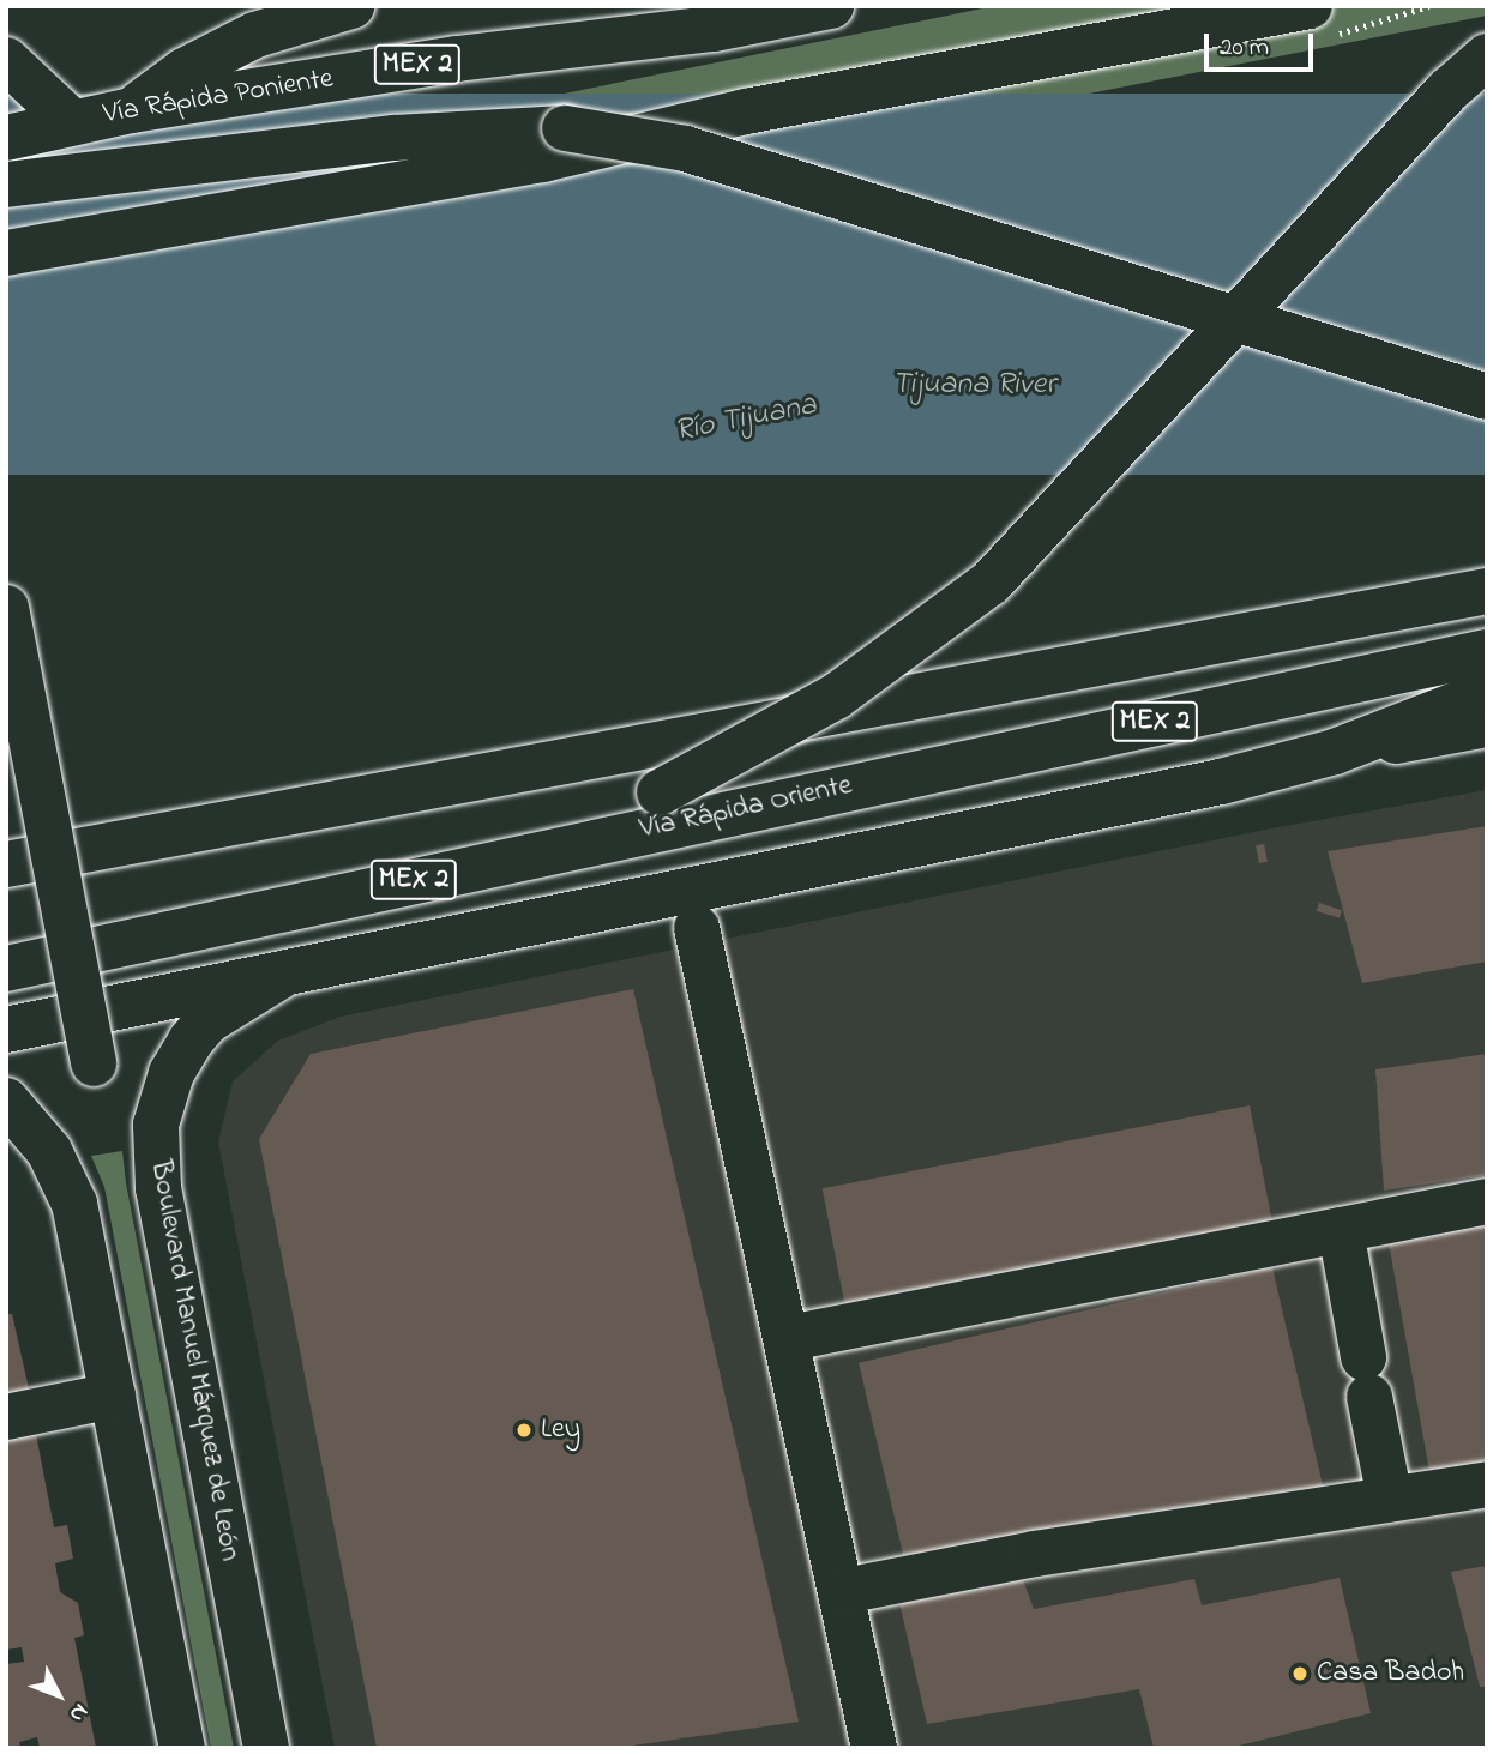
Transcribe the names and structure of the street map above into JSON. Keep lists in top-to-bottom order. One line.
{"streets":{"main road":["MEX 2","Vía Rápida Poniente","Vía Rápida Oriente","Boulevard Manuel Márquez de León"]},"water":["Tijuana River","Río Tijuana"],"places":["Ley","Casa Badoh"],"scale_bar":"20 m","north":"bottom right"}
